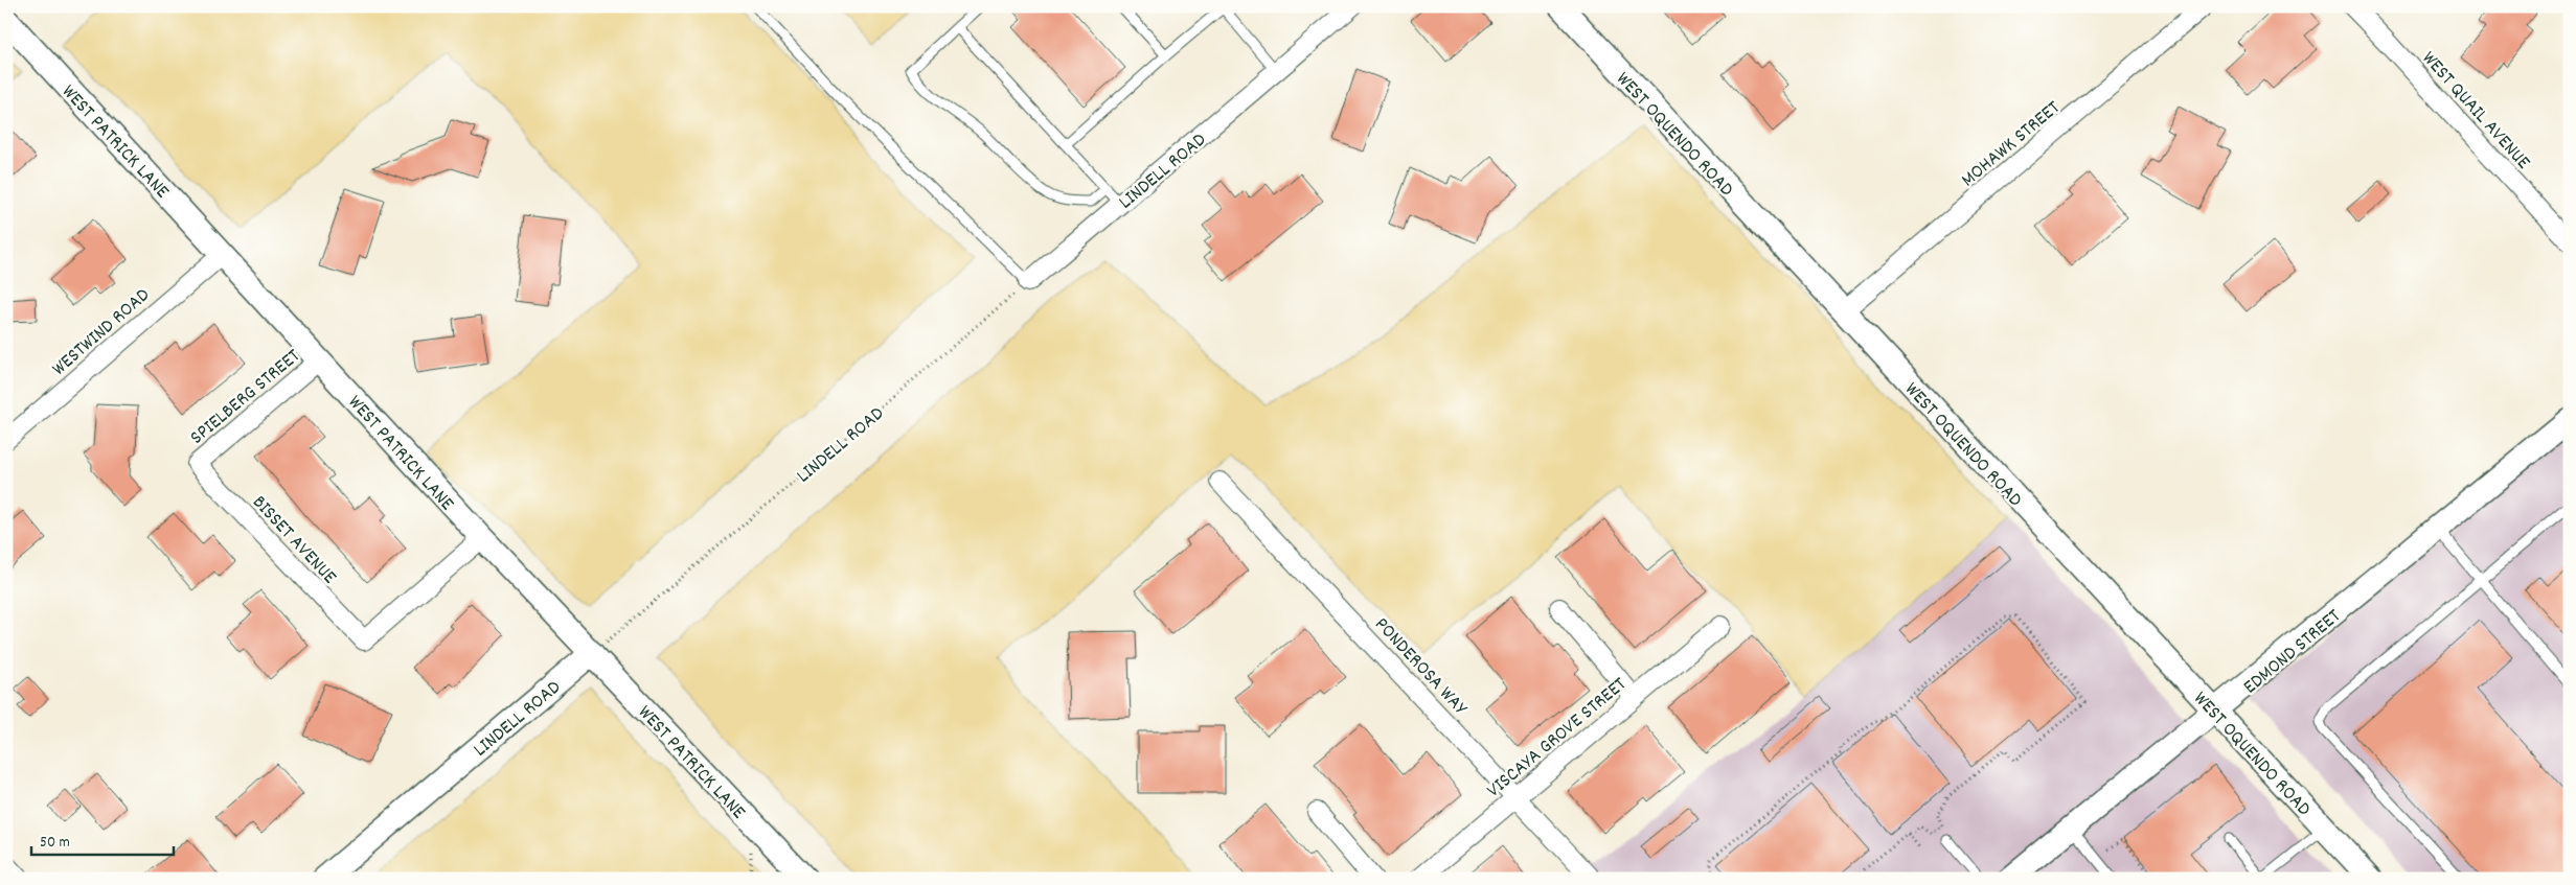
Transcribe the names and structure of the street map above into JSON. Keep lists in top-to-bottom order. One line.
{"streets":{"street":["WEST QUAIL AVENUE","WEST OQUENDO ROAD","WEST PATRICK LANE","MOHAWK STREET","LINDELL ROAD","WESTWIND ROAD","SPIELBERG STREET","BISSET AVENUE","EDMOND STREET","PONDEROSA WAY","VISCAYA GROVE STREET"]},"crossings":[["WEST OQUENDO ROAD","MOHAWK STREET"],["WEST OQUENDO ROAD","EDMOND STREET"],["WEST PATRICK LANE","LINDELL ROAD"],["WEST PATRICK LANE","WESTWIND ROAD"],["WEST PATRICK LANE","SPIELBERG STREET"],["WEST PATRICK LANE","BISSET AVENUE"],["SPIELBERG STREET","BISSET AVENUE"],["PONDEROSA WAY","VISCAYA GROVE STREET"]],"scale_bar":"50 m"}
